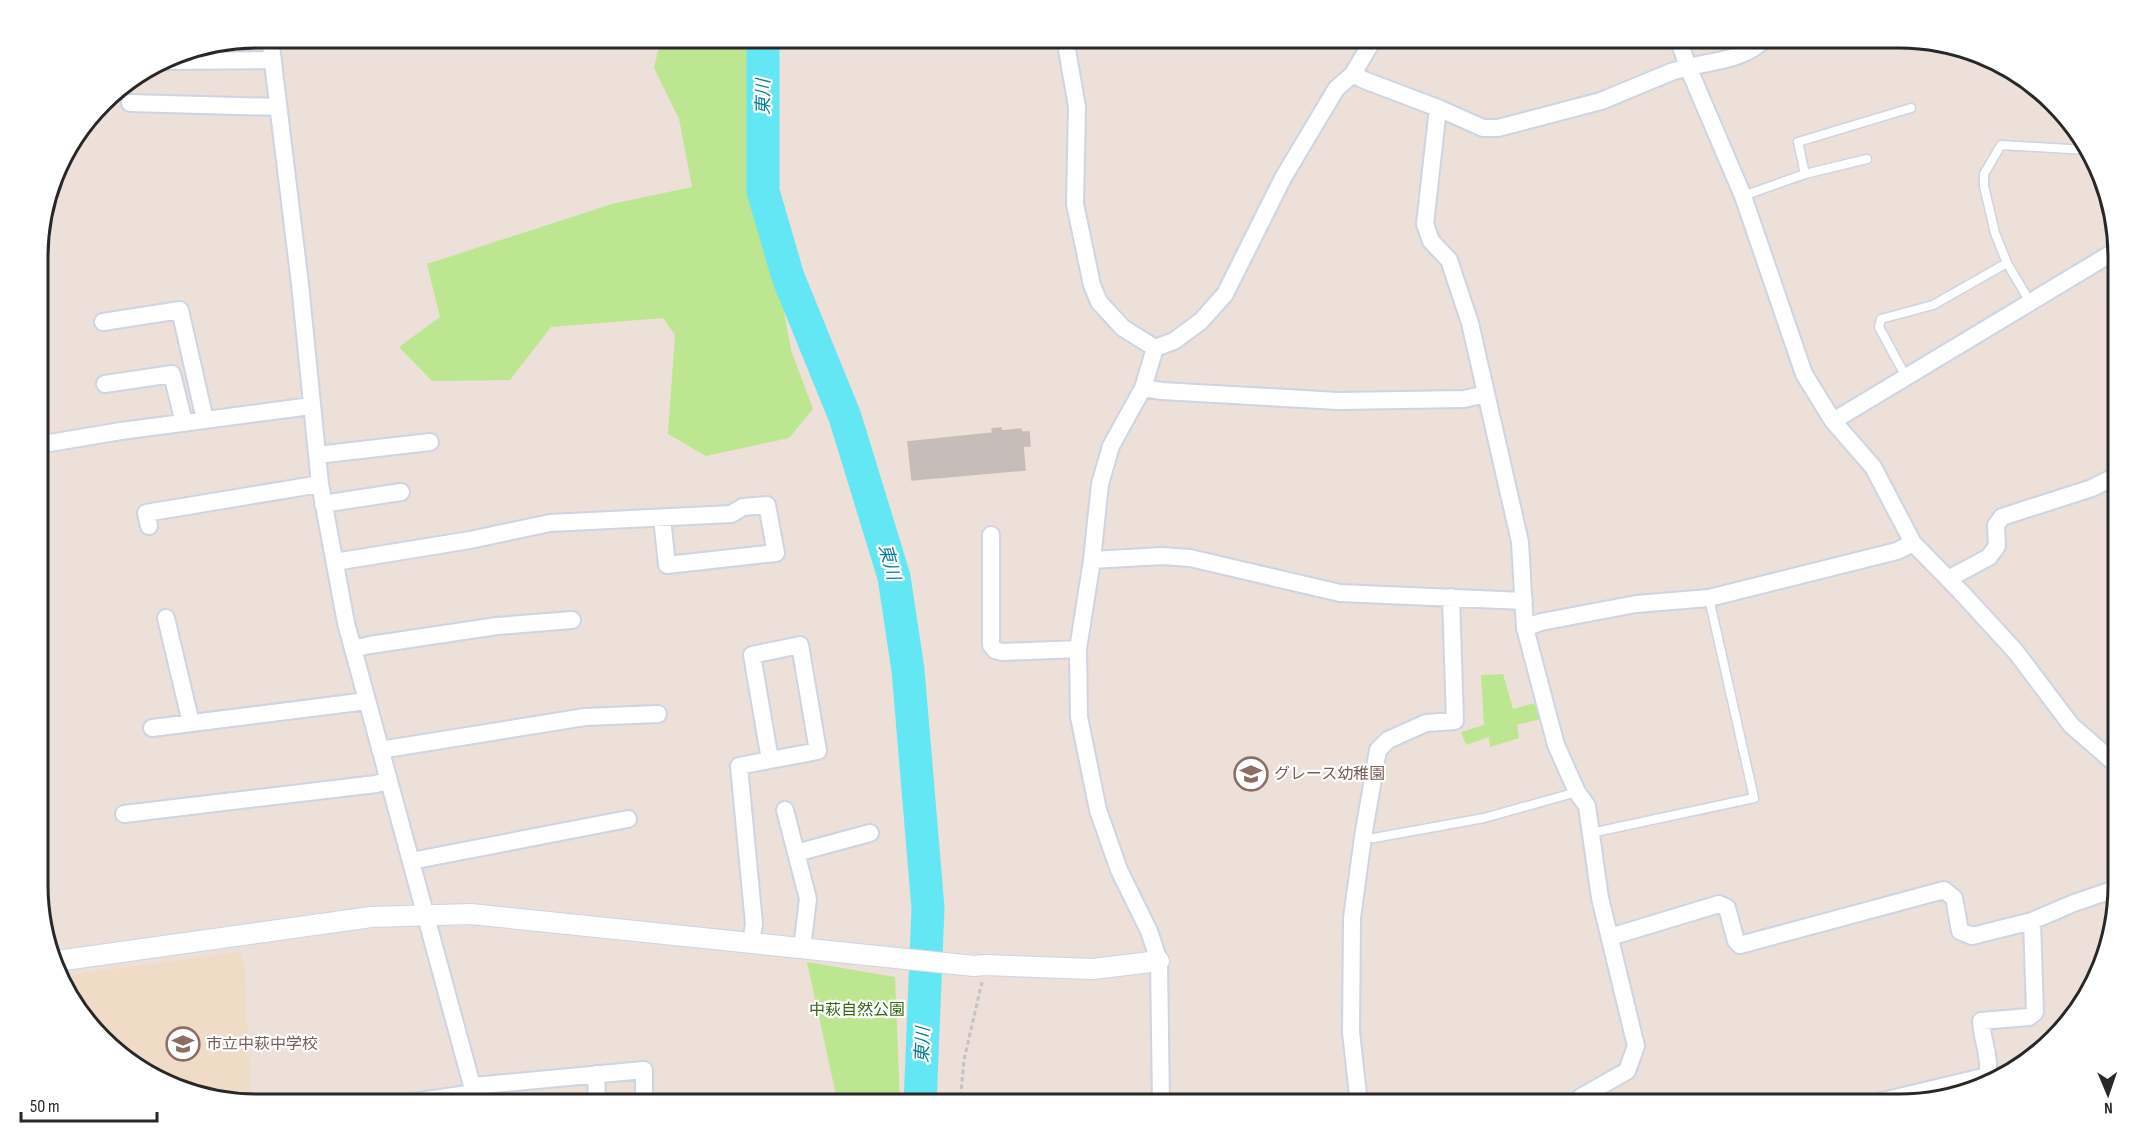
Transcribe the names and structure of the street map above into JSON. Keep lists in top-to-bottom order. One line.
{"water":["東川"],"parks":["中萩自然公園"],"places":{"school or university":["グレース幼稚園","市立中萩中学校"]},"scale_bar":"50 m","north":"bottom"}
